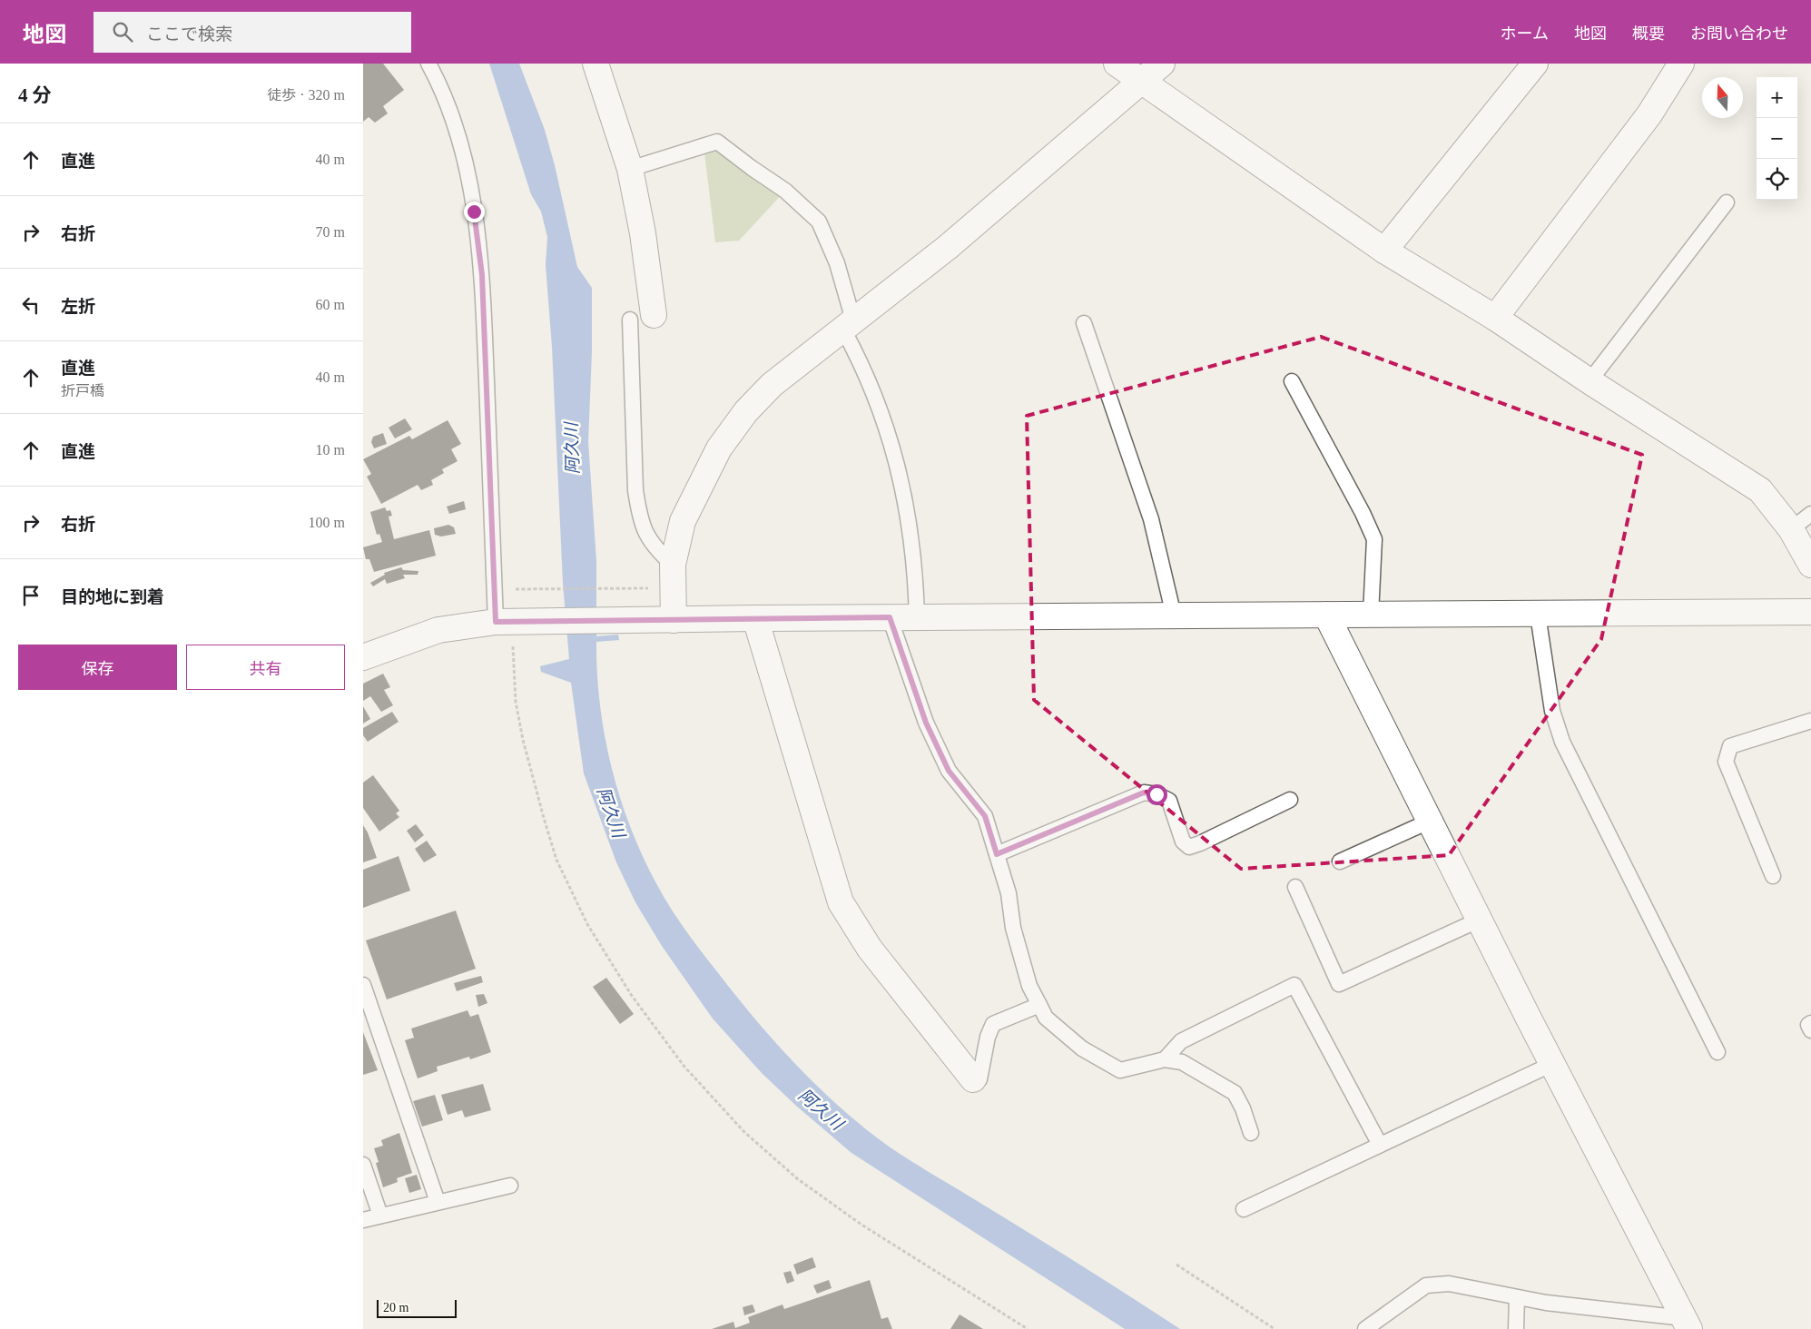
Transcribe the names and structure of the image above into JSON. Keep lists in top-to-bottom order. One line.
{"water":["阿久川"],"scale_bar":"20 m","north":"top","page":{"header":"地図","search":"ここで検索","nav":["ホーム","地図","概要","お問い合わせ"],"heading":["4 分","徒歩 · 320 m"],"map_buttons":["+","−"],"list":[["直進","40 m"],["右折","70 m"],["左折","60 m"],["直進","折戸橋","40 m"],["直進","10 m"],["右折","100 m"],"目的地に到着"],"buttons":["保存","共有"],"scale":"20 m"}}
